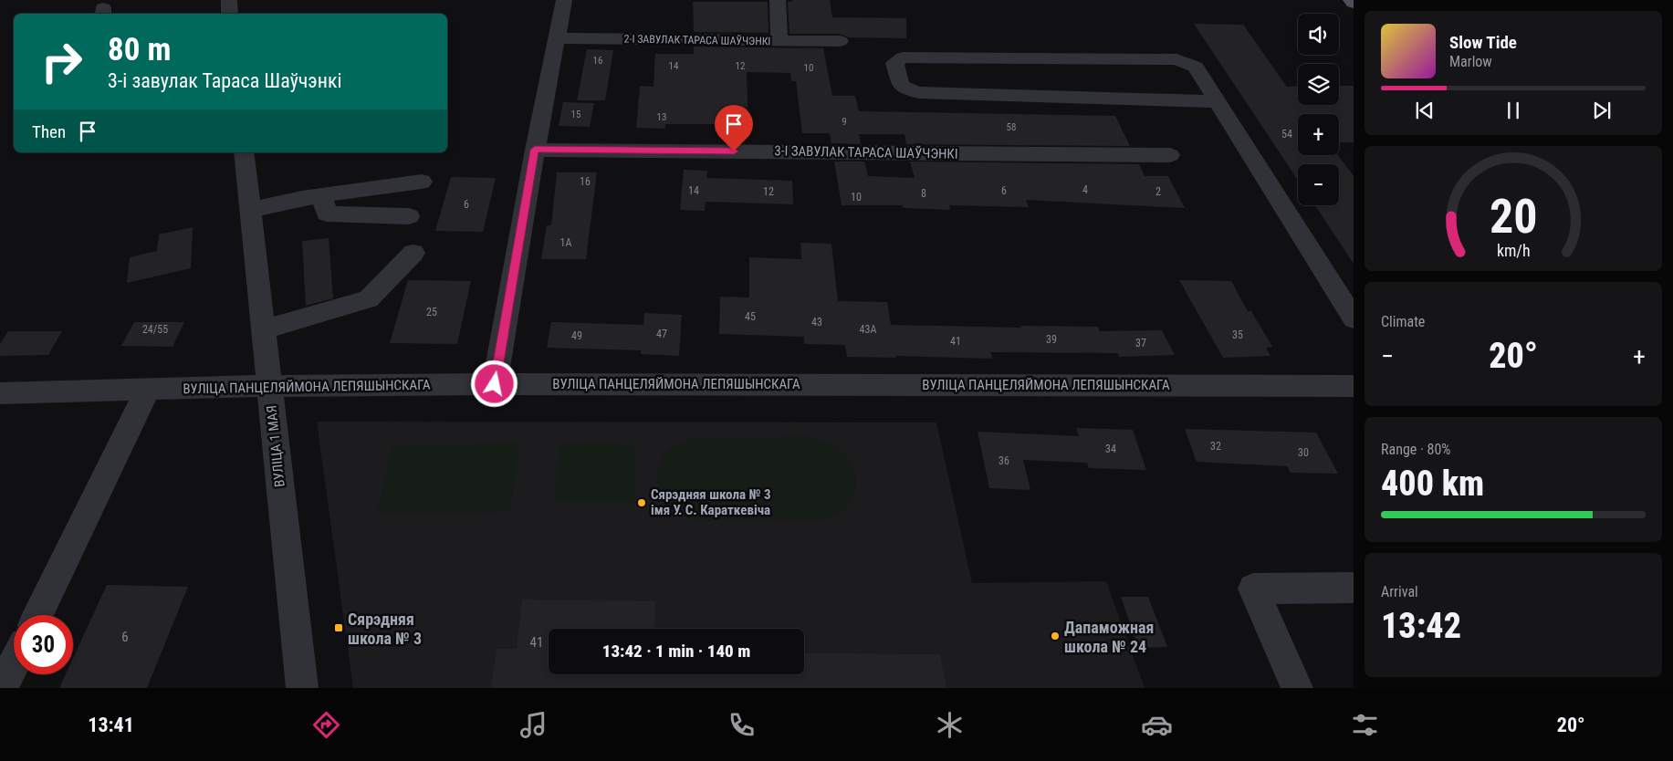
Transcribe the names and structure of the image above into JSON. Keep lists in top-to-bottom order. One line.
{"streets":{"street":["2-І ЗАВУЛАК ТАРАСА ШАЎЧЭНКІ","3-І ЗАВУЛАК ТАРАСА ШАЎЧЭНКІ","ВУЛІЦА ПАНЦЕЛЯЙМОНА ЛЕПЯШЫНСКАГА","ВУЛІЦА 1 МАЯ"]},"crossings":[["ВУЛІЦА ПАНЦЕЛЯЙМОНА ЛЕПЯШЫНСКАГА","ВУЛІЦА 1 МАЯ"]],"places":{"other":["Сярэдняя школа № 3 імя У. С. Караткевіча","Дапаможная школа № 24"],"transit":["Сярэдняя школа № 3"]},"house_numbers":["16","14","12","10","15","13","9","58","54","16","4","14","6","12","2","8","10","6","1А","25","45","43","24/55","43А","47","35","49","39","41","37","32","34","30","36","6","41"],"page":{"map_buttons":["+","−"],"turn":["80 m","3-і завулак Тараса Шаўчэнкі"],"song":["Slow Tide","Marlow"],"then":"Then","tile":["Climate",["Range · 80%","400 km"],["Arrival","13:42"]],"heat":["−","20°","+"],"limit":"30","trip":"13:42 · 1 min · 140 m","tabs":["13:41","20°"],"gauge":["20","km/h"]}}
